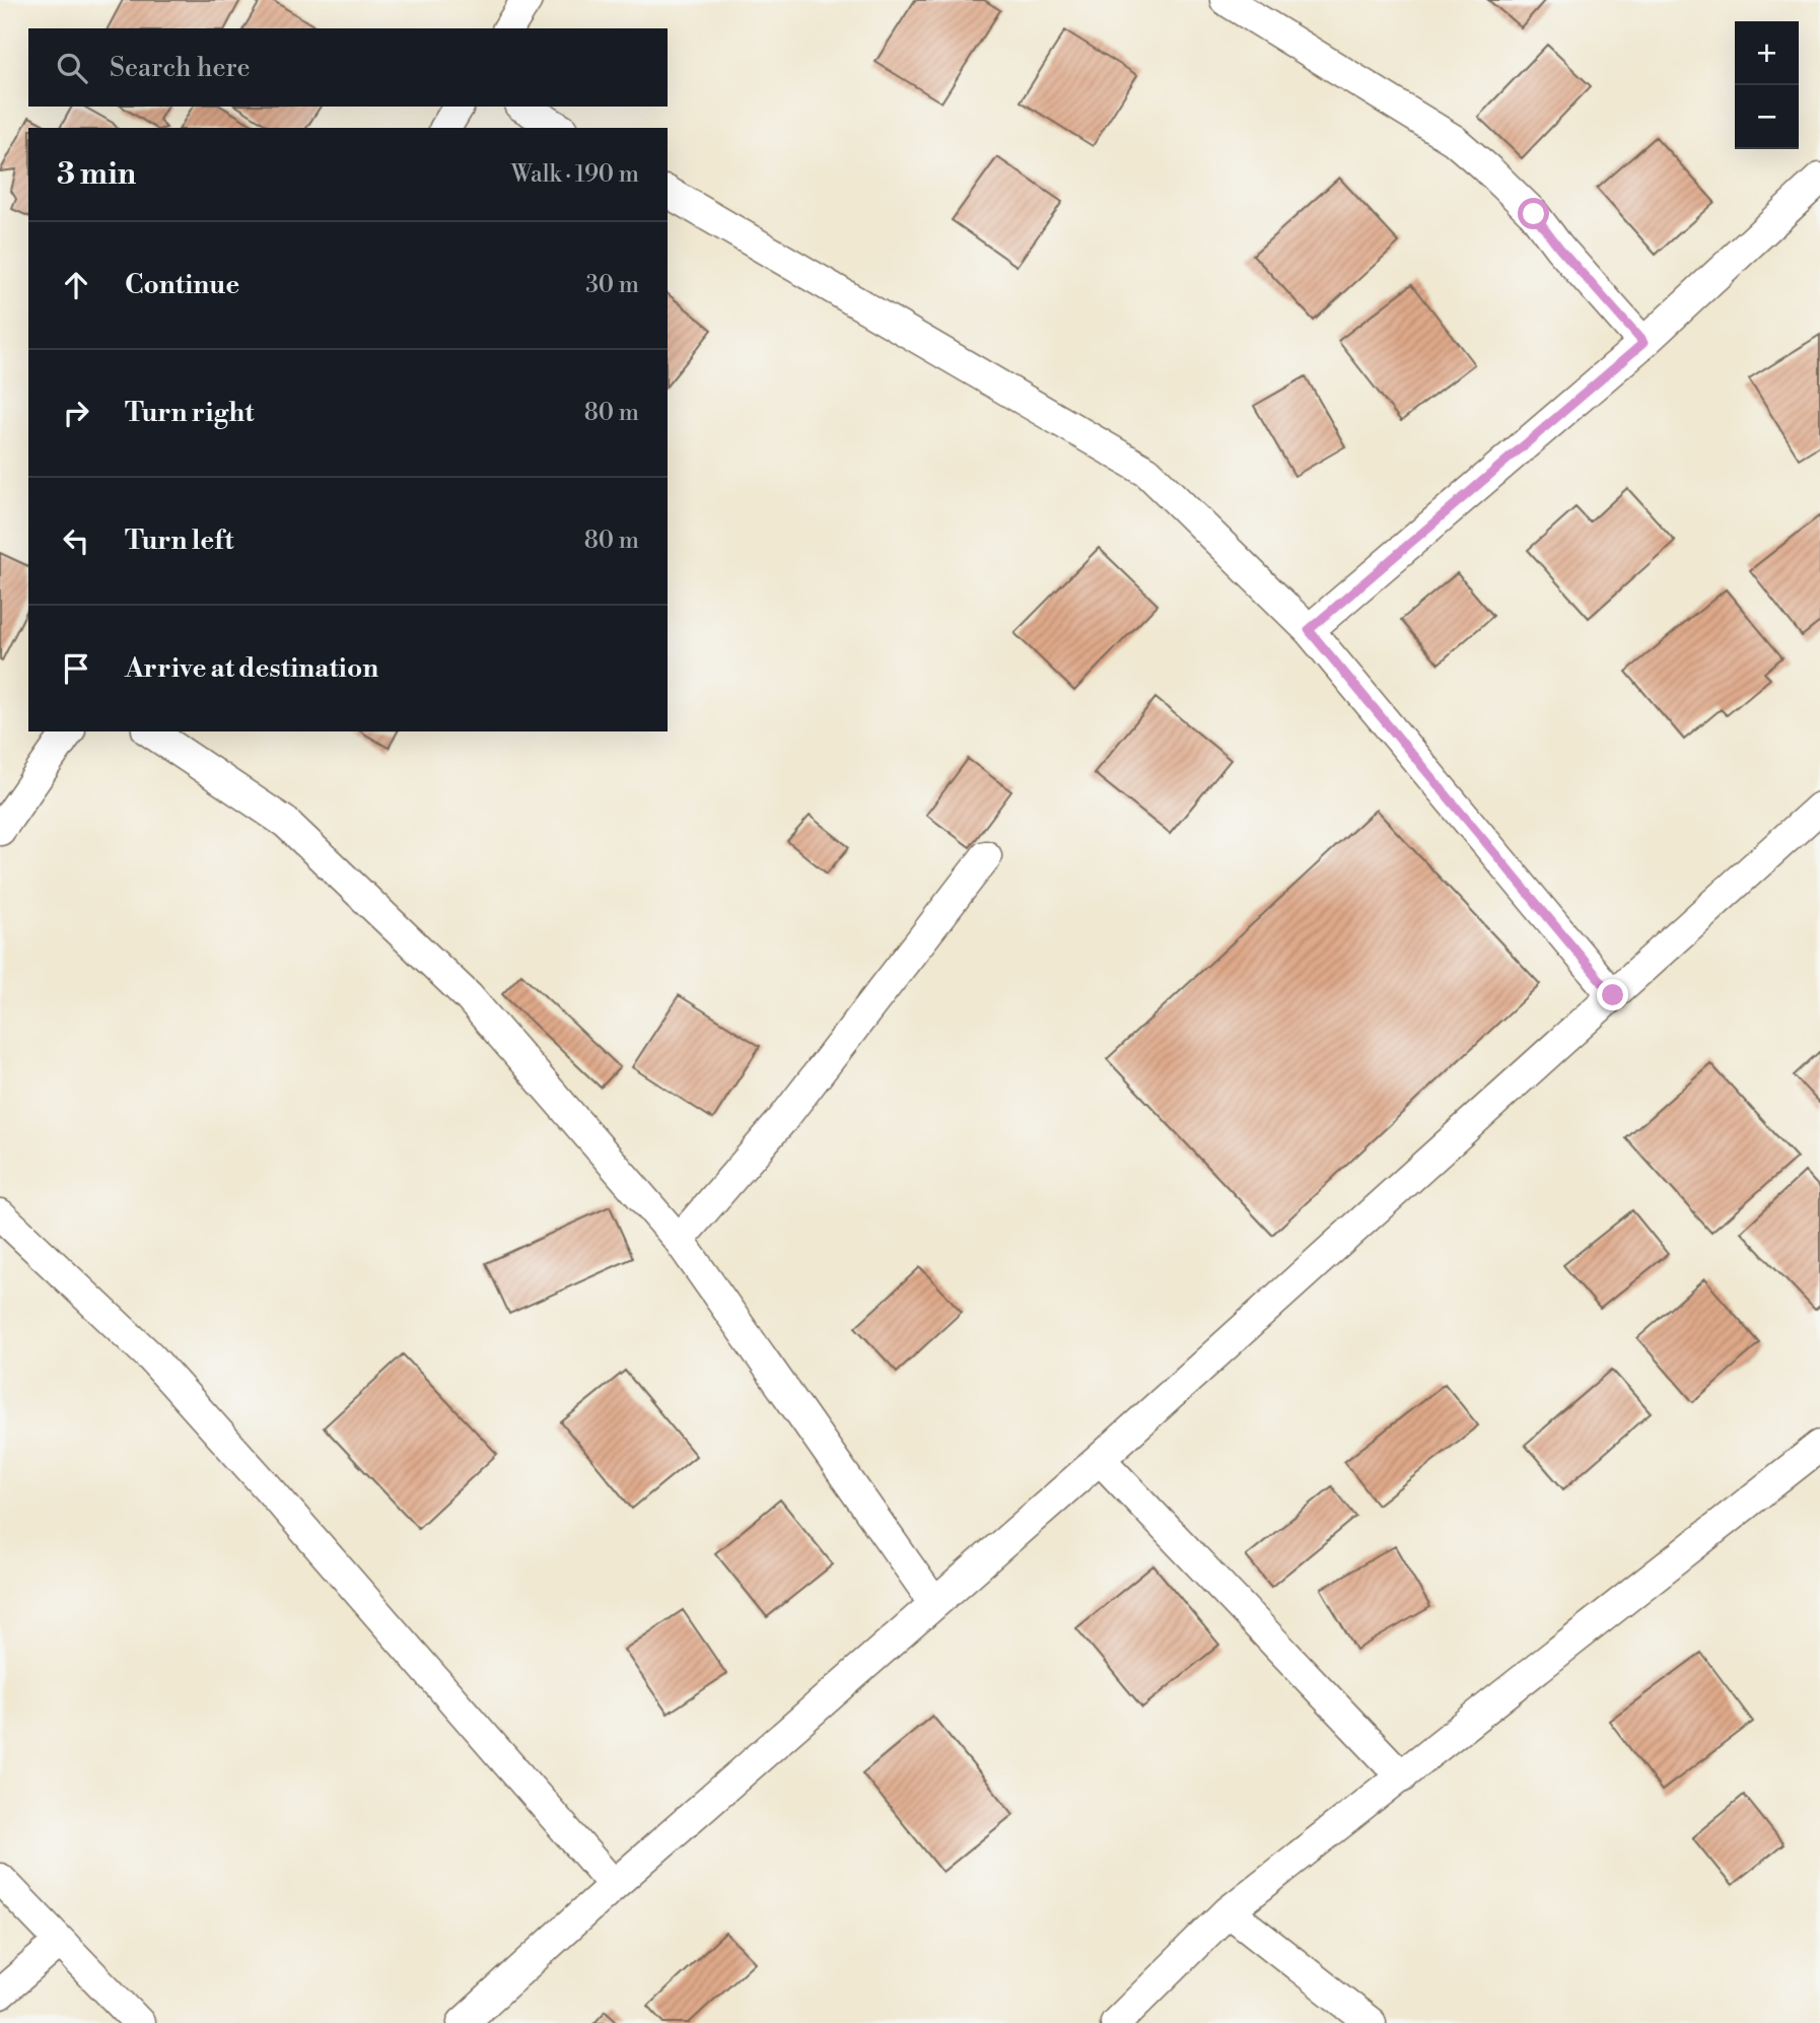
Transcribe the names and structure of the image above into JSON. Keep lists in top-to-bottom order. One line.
{"page":{"map_buttons":["+","−"],"search":"Search here","heading":["3 min","Walk · 190 m"],"list":[["Continue","30 m"],["Turn right","80 m"],["Turn left","80 m"],"Arrive at destination"]}}
